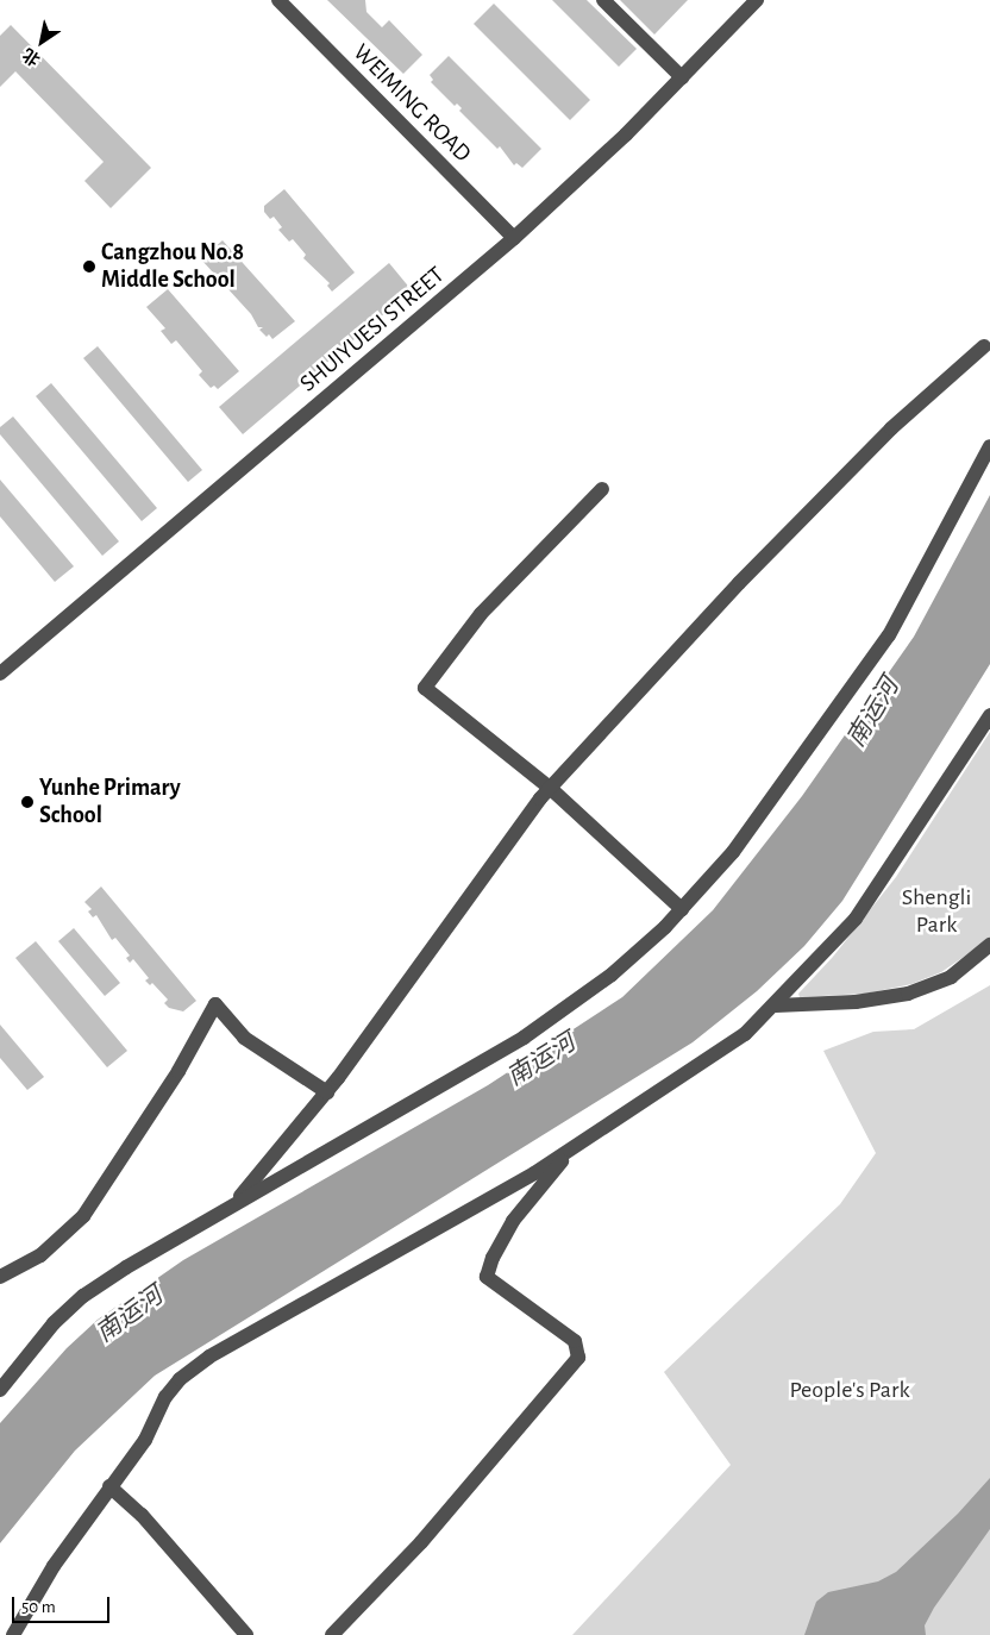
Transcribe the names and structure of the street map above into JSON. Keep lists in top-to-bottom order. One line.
{"streets":{"street":["WEIMING ROAD","SHUIYUESI STREET"]},"crossings":[["WEIMING ROAD","SHUIYUESI STREET"]],"water":["南运河"],"parks":["Shengli Park","People's Park"],"places":["Cangzhou No.8 Middle School","Yunhe Primary School"],"scale_bar":"50 m","north":"bottom left"}
